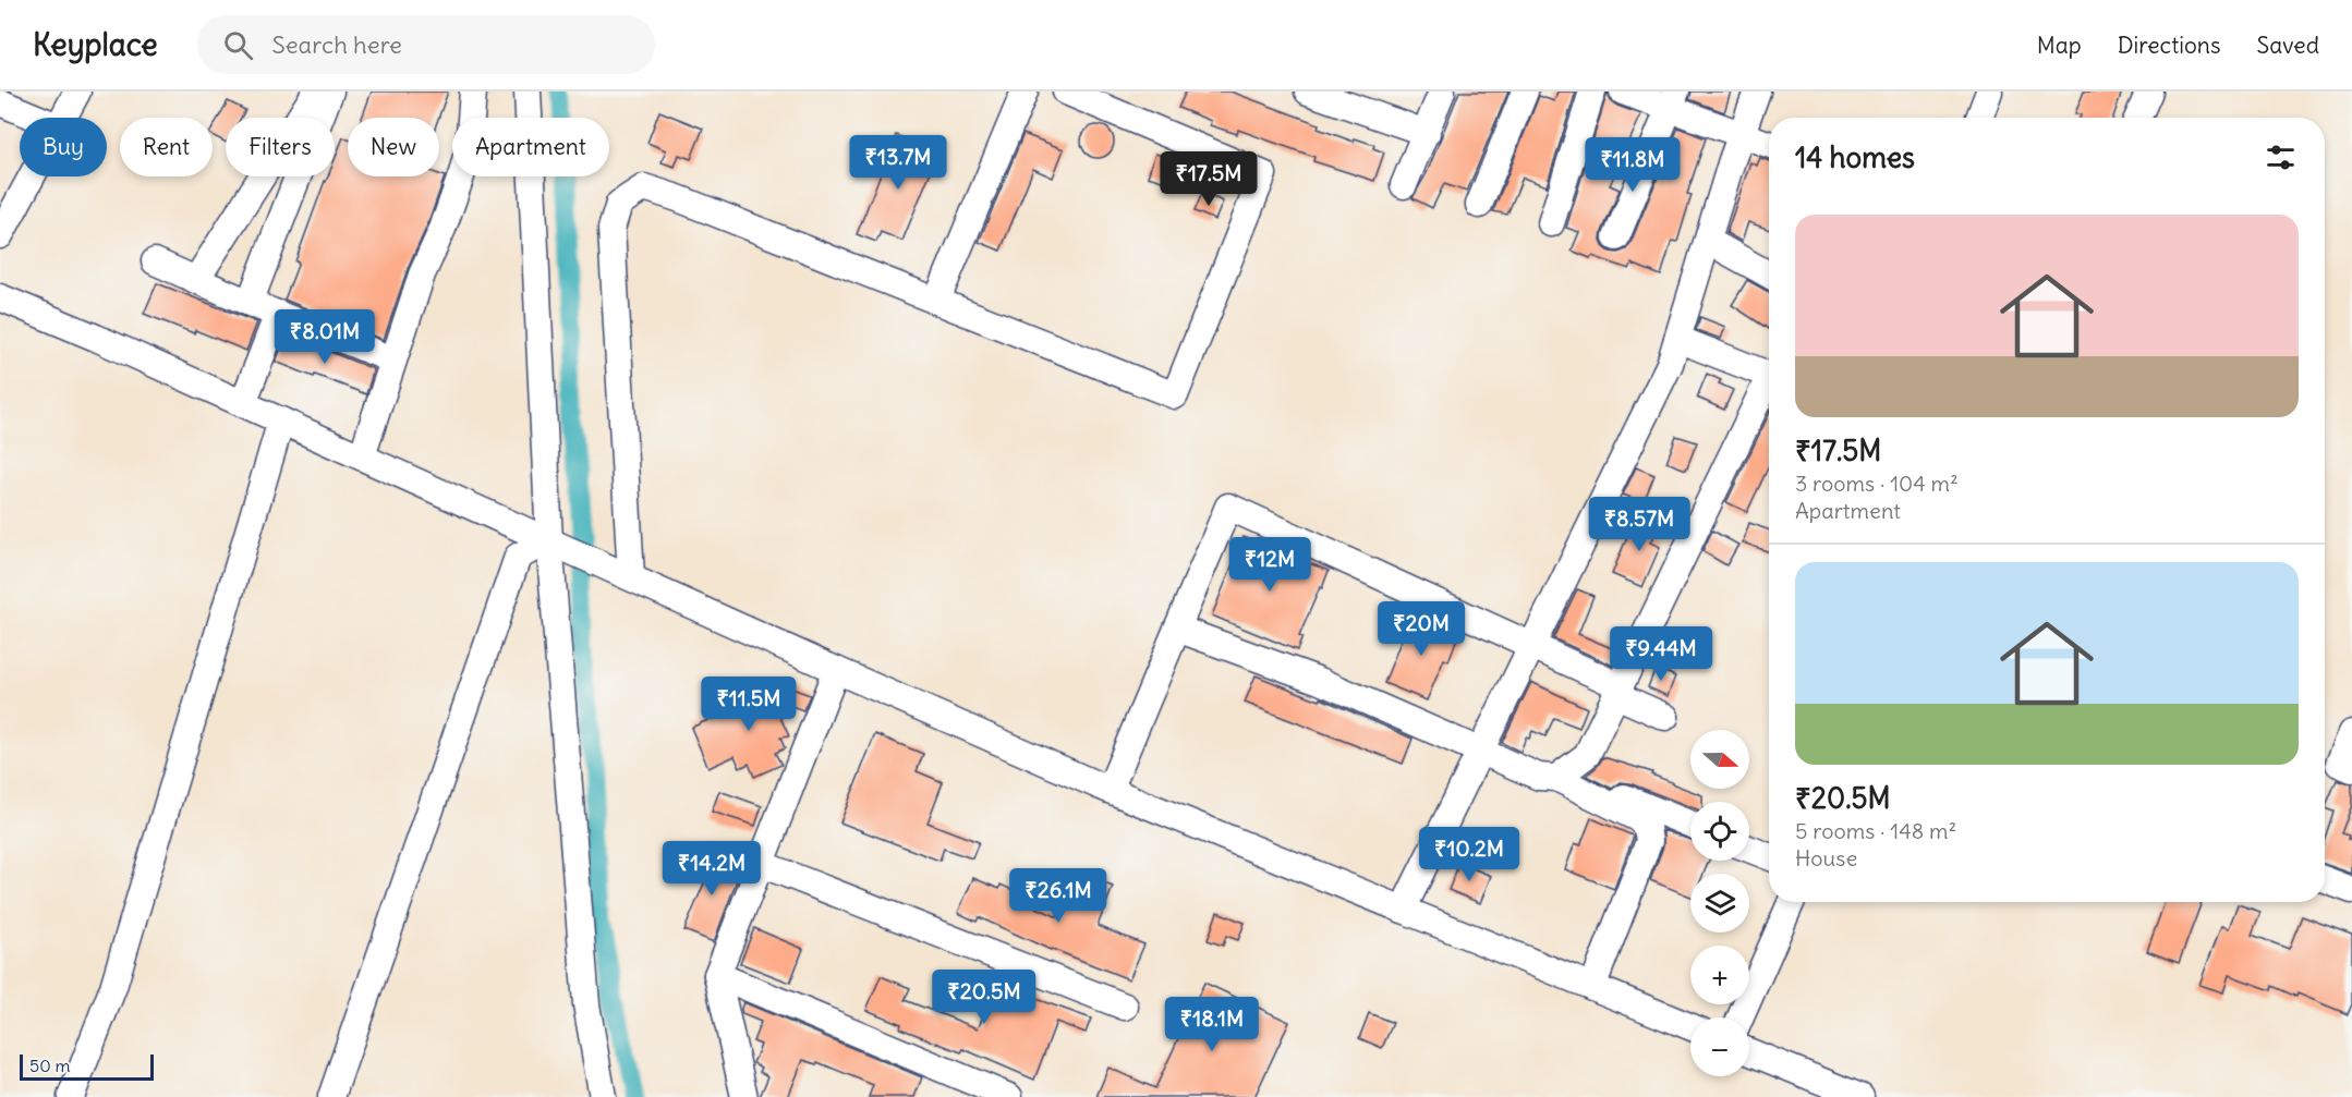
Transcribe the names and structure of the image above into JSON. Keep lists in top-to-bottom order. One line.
{"scale_bar":"50 m","north":"right","page":{"header":"Keyplace","search":"Search here","nav":["Map","Directions","Saved"],"chip":["Buy","Rent","Filters","New","Apartment"],"heading":"14 homes","price":["₹13.7M","₹11.8M","₹17.5M","₹8.01M","₹8.57M","₹12M","₹20M","₹9.44M","₹11.5M","₹10.2M","₹14.2M","₹26.1M","₹20.5M","₹18.1M"],"list":[{"name":"₹17.5M","note":"3 rooms · 104 m² · Apartment"},{"name":"₹20.5M","note":"5 rooms · 148 m² · House"}],"map_buttons":["+","−"],"scale":"50 m"}}
